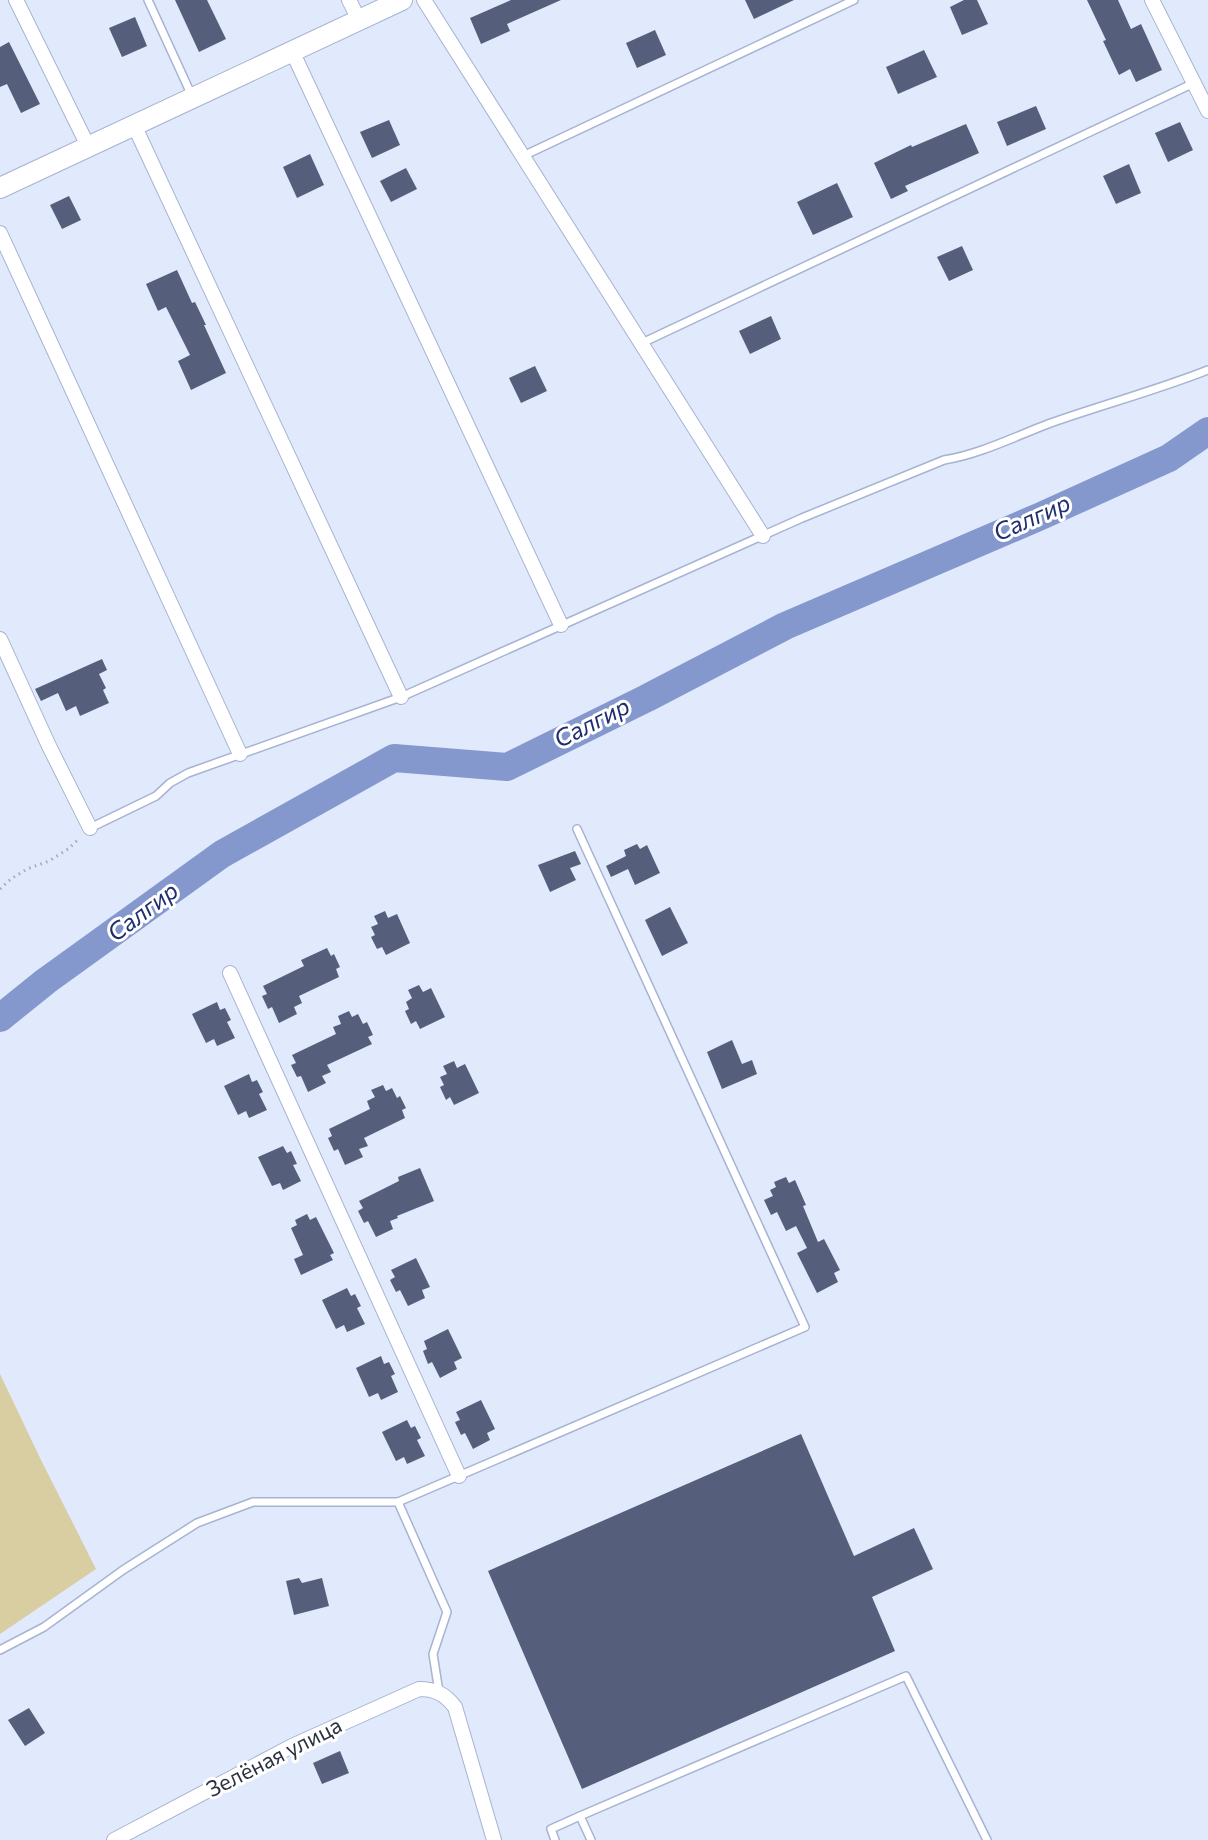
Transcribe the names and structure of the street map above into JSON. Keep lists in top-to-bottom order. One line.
{"streets":{"street":["Зелёная улица"]},"water":["Салгир"]}
